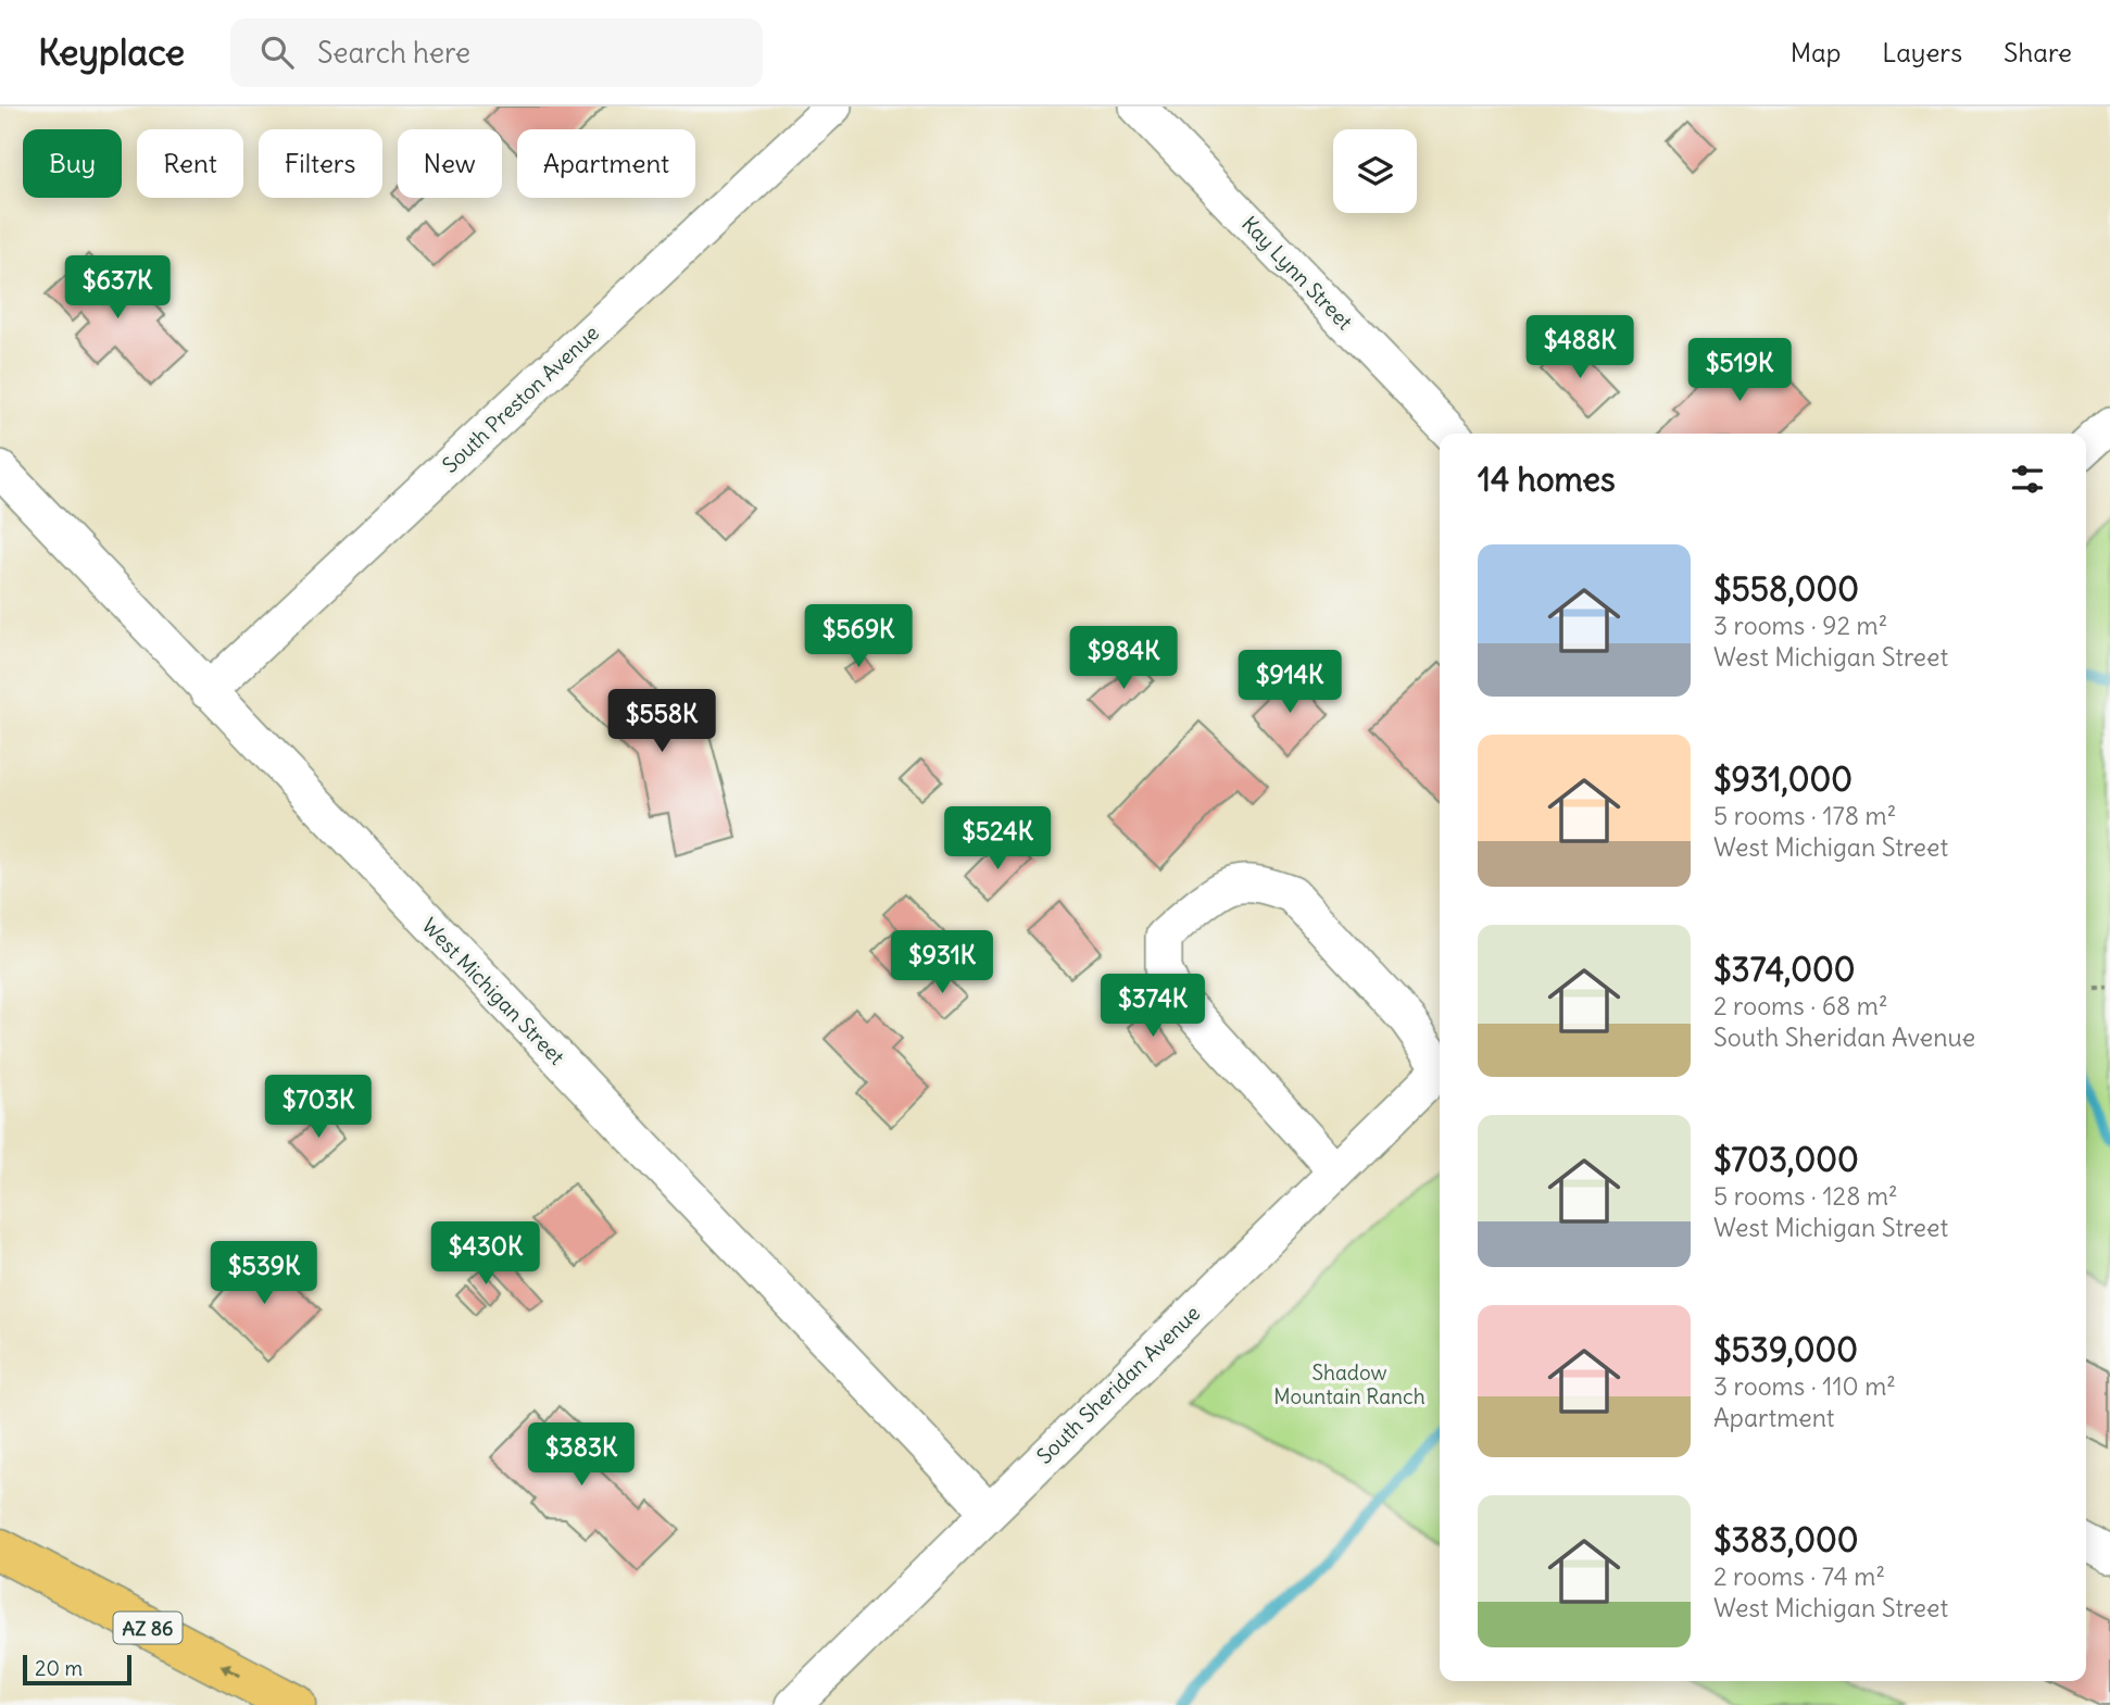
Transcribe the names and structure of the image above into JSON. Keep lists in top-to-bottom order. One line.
{"streets":{"main road":["AZ 86"],"street":["Kay Lynn Street","South Preston Avenue","West Michigan Street","South Sheridan Avenue"]},"crossings":[["South Preston Avenue","West Michigan Street"],["West Michigan Street","South Sheridan Avenue"]],"parks":["Shadow Mountain Ranch"],"scale_bar":"20 m","page":{"header":"Keyplace","search":"Search here","nav":["Map","Layers","Share"],"chip":["Buy","Rent","Filters","New","Apartment"],"price":["$637K","$488K","$519K","$569K","$984K","$914K","$558K","$524K","$931K","$374K","$703K","$430K","$539K","$383K"],"heading":"14 homes","list":[{"name":"$558,000","note":"3 rooms · 92 m² · West Michigan Street"},{"name":"$931,000","note":"5 rooms · 178 m² · West Michigan Street"},{"name":"$374,000","note":"2 rooms · 68 m² · South Sheridan Avenue"},{"name":"$703,000","note":"5 rooms · 128 m² · West Michigan Street"},{"name":"$539,000","note":"3 rooms · 110 m² · Apartment"},{"name":"$383,000","note":"2 rooms · 74 m² · West Michigan Street"}],"scale":"20 m"}}
